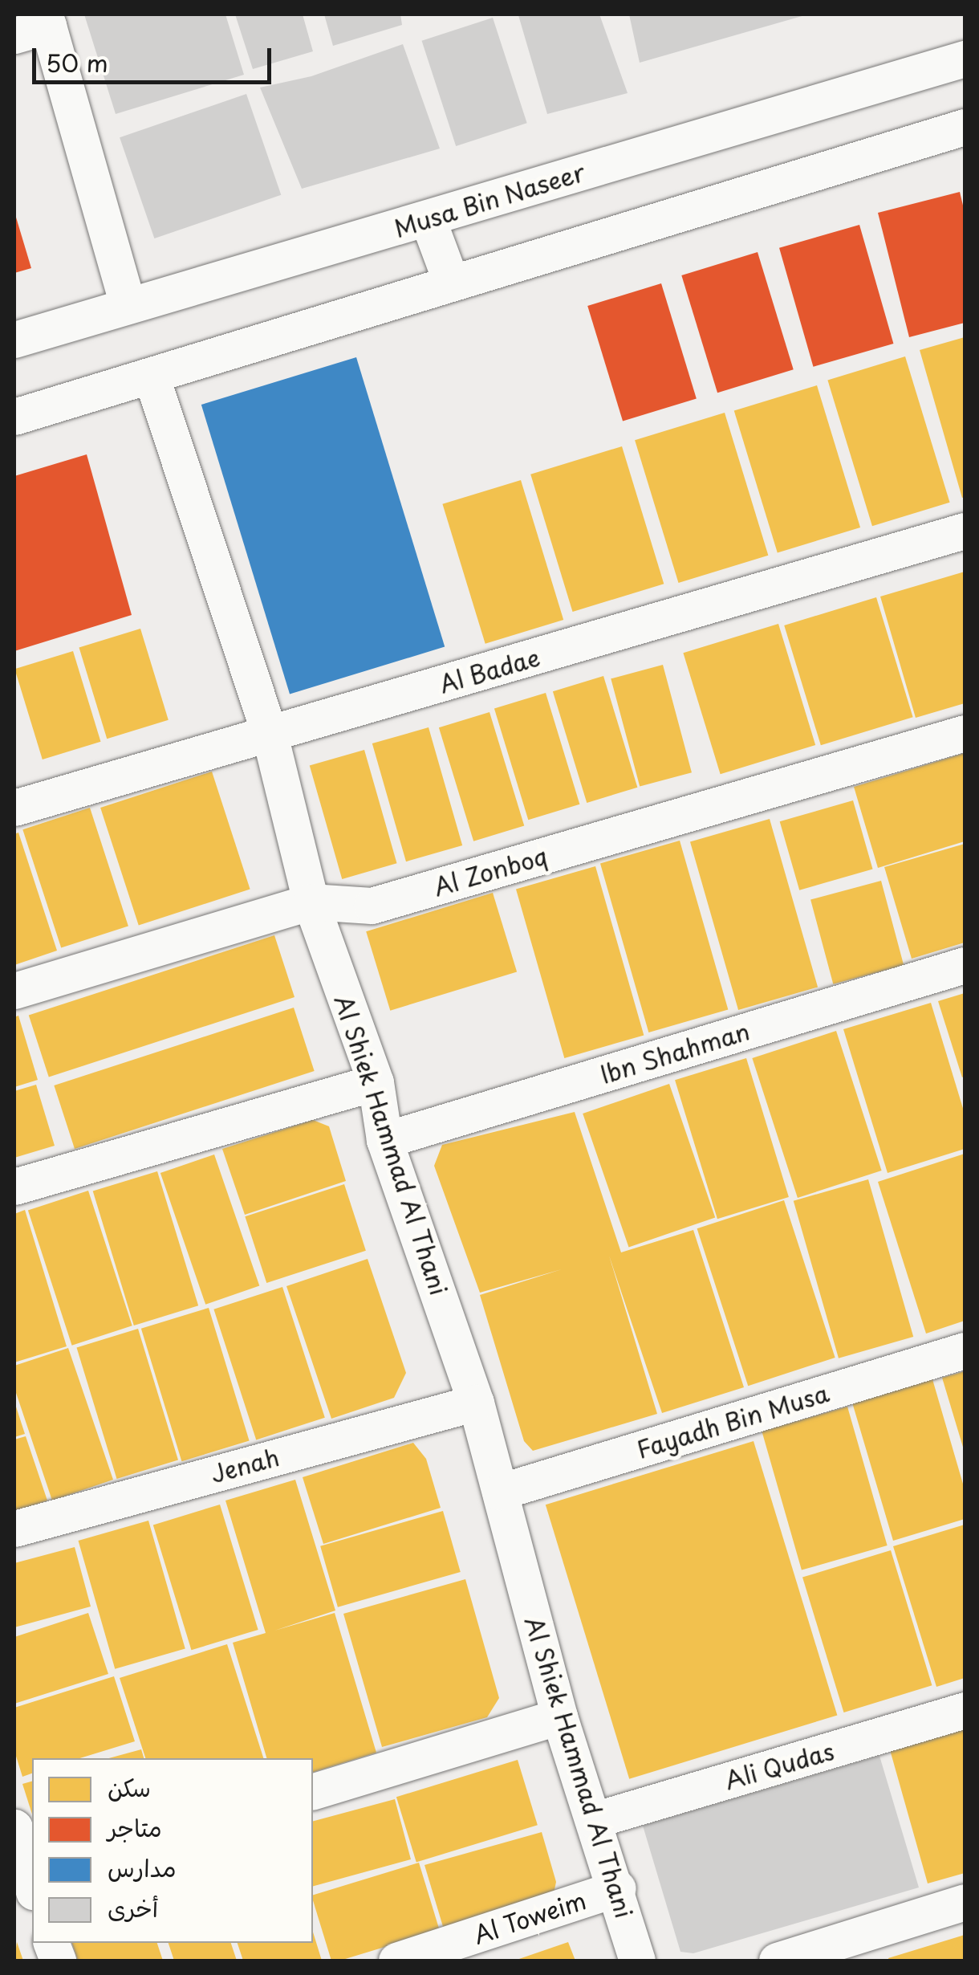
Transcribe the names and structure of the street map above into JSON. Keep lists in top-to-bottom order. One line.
{"streets":{"street":["Musa Bin Naseer","Al Badae","Al Zonboq","Ibn Shahman","Al Shiek Hammad Al Thani","Fayadh Bin Musa","Jenah","Ali Qudas","Al Toweim"]},"crossings":[["Al Badae","Al Shiek Hammad Al Thani"],["Al Zonboq","Al Shiek Hammad Al Thani"],["Ibn Shahman","Al Shiek Hammad Al Thani"],["Al Shiek Hammad Al Thani","Fayadh Bin Musa"],["Al Shiek Hammad Al Thani","Jenah"],["Al Shiek Hammad Al Thani","Ali Qudas"],["Al Shiek Hammad Al Thani","Al Toweim"]],"legend":["سكن","متاجر","مدارس","أخرى"],"scale_bar":"50 m"}
